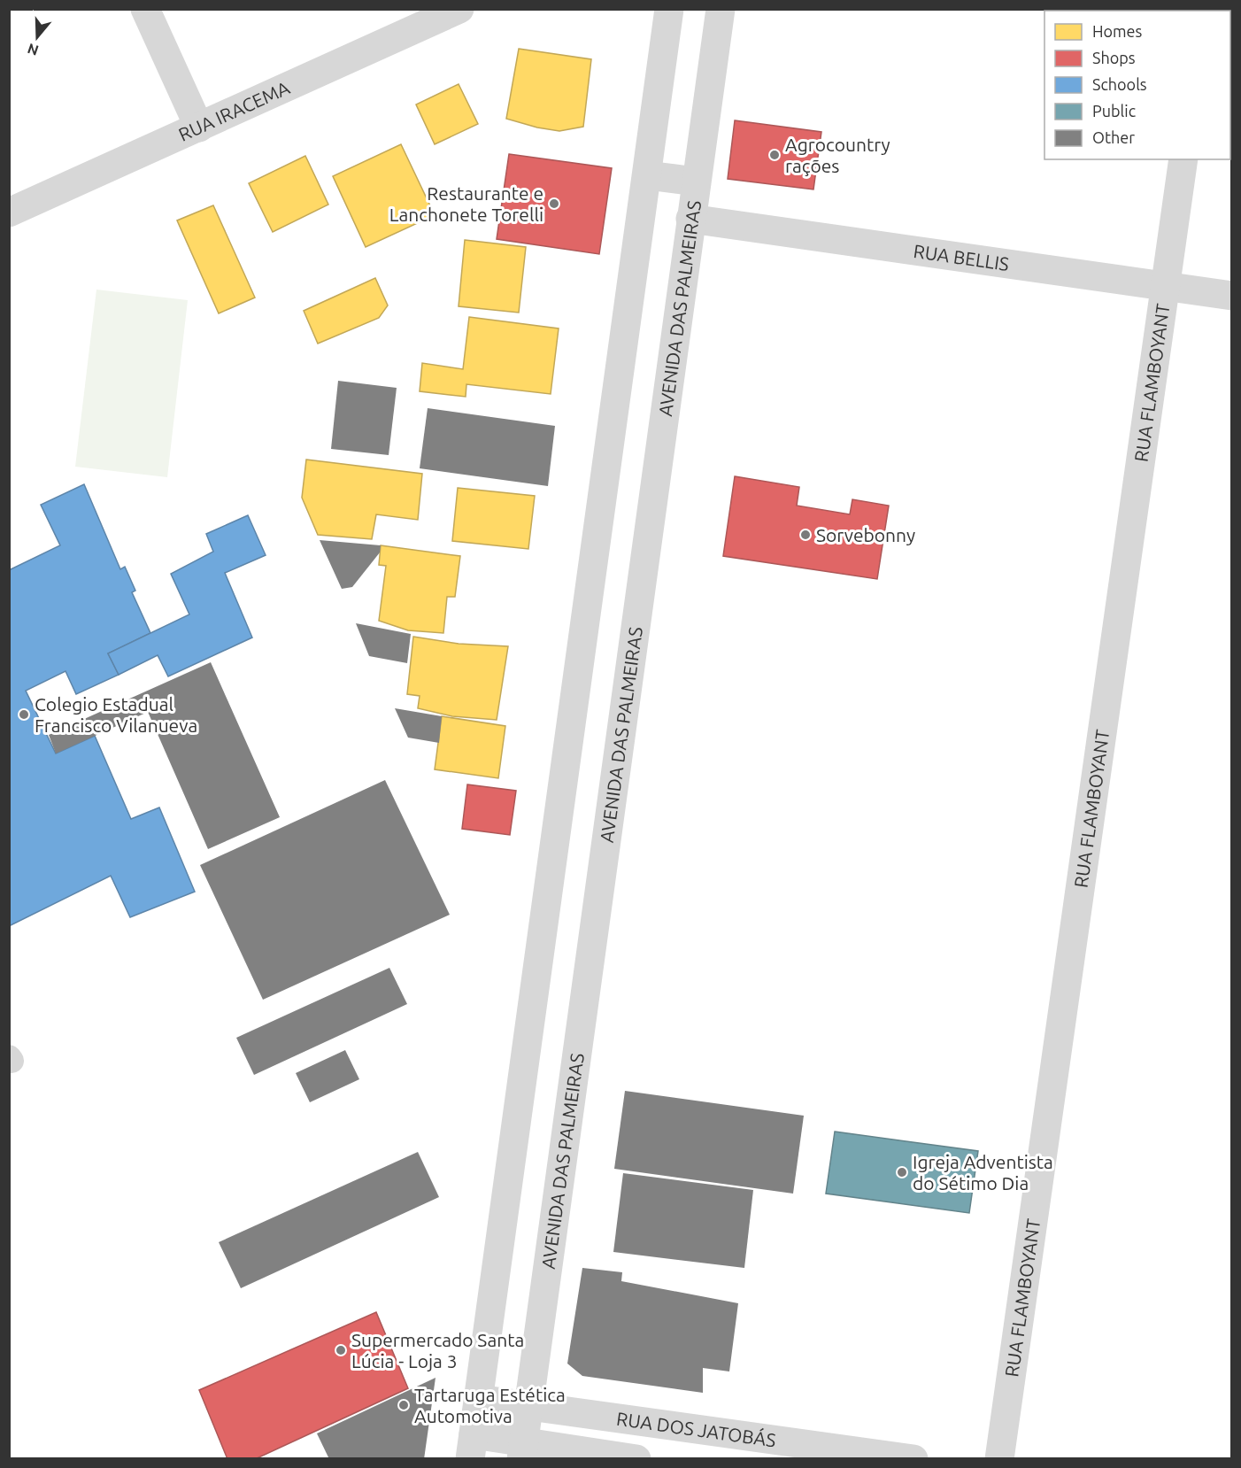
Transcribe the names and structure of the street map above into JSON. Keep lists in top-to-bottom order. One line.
{"streets":{"street":["RUA IRACEMA","RUA BELLIS","AVENIDA DAS PALMEIRAS","RUA FLAMBOYANT","RUA DOS JATOBÁS"]},"crossings":[["RUA BELLIS","AVENIDA DAS PALMEIRAS"],["RUA BELLIS","RUA FLAMBOYANT"],["AVENIDA DAS PALMEIRAS","RUA DOS JATOBÁS"]],"places":["Agrocountry rações","Restaurante e Lanchonete Torelli","Sorvebonny","Colegio Estadual Francisco Vilanueva","Igreja Adventista do Sétimo Dia","Supermercado Santa Lúcia - Loja 3","Tartaruga Estética Automotiva"],"legend":["Homes","Shops","Schools","Public","Other"],"north":"bottom"}
